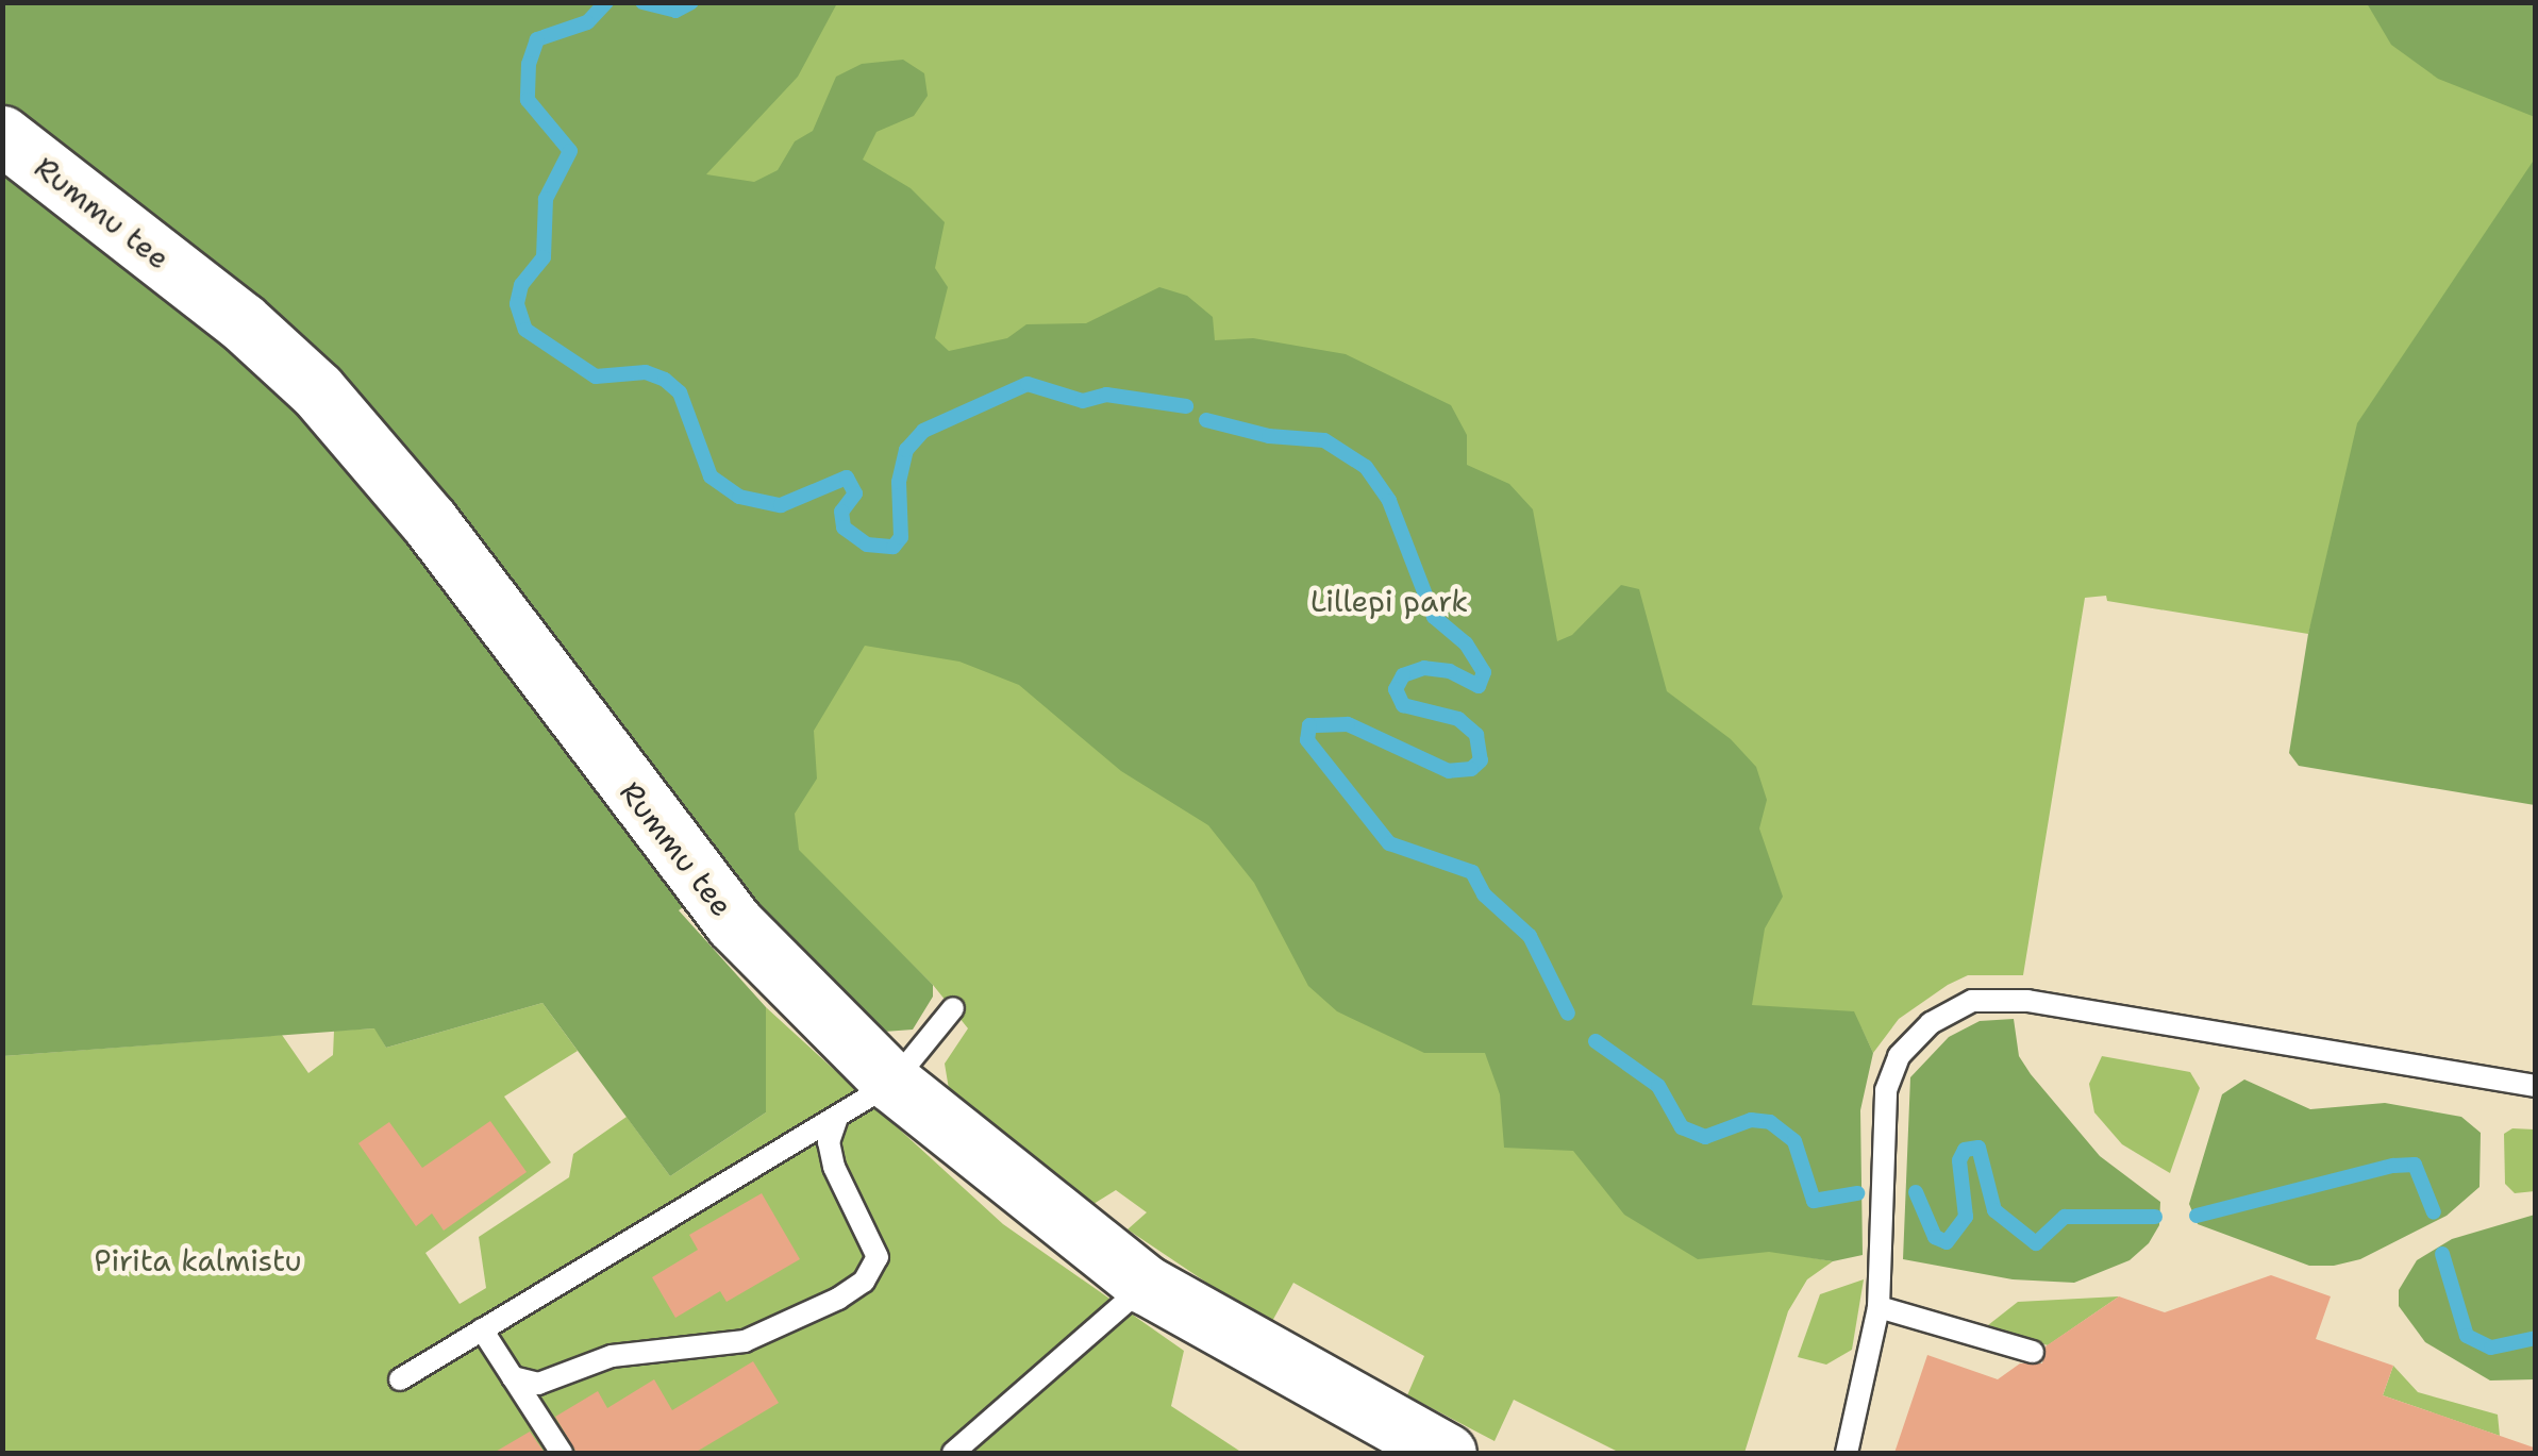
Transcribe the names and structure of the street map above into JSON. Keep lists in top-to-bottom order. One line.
{"streets":{"main road":["Rummu tee"]},"parks":["Lillepi park","Pirita kalmistu"]}
